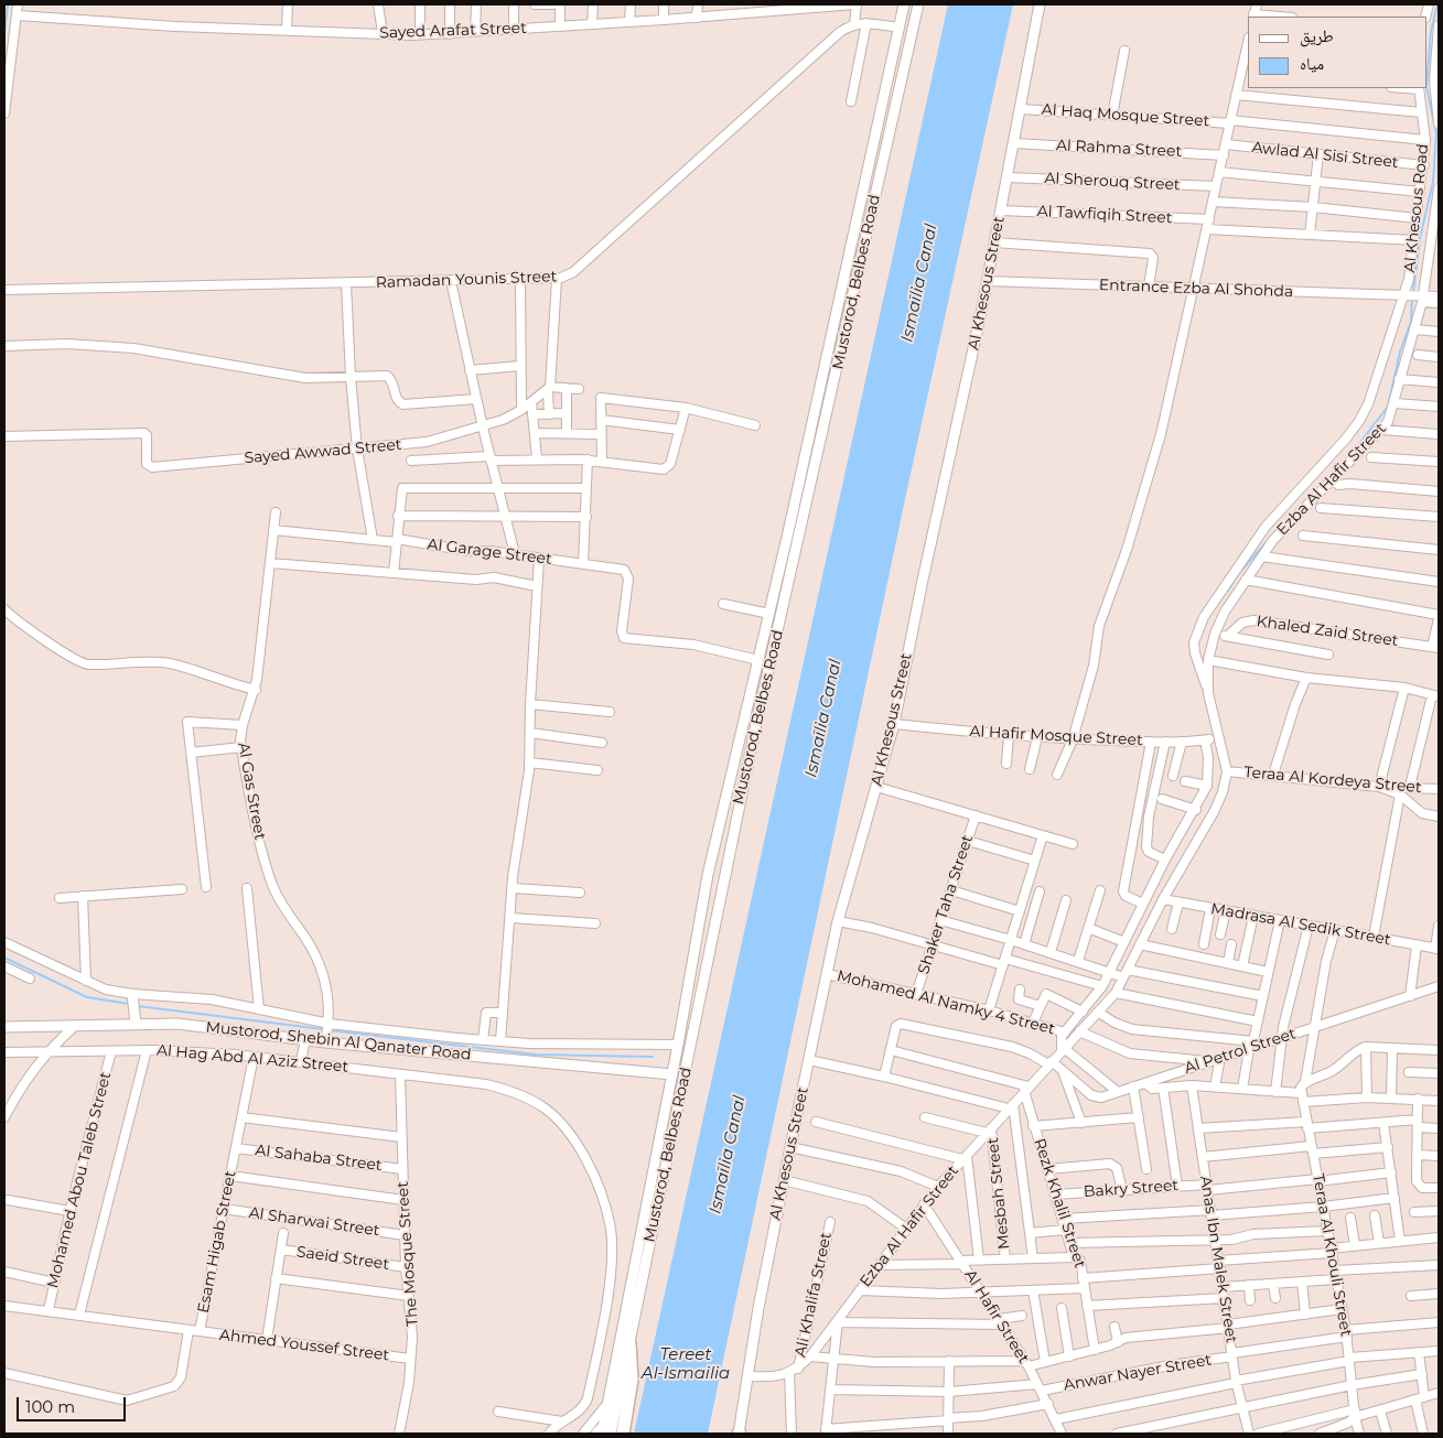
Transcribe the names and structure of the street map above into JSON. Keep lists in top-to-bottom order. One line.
{"streets":{"main road":["Mustorod, Belbes Road","Al Khesous Street","Mustorod, Shebin Al Qanater Road"],"street":["Sayed Arafat Street","Al Haq Mosque Street","Al Rahma Street","Awlad Al Sisi Street","Al Sherouq Street","Al Khesous Road","Al Tawfiqih Street","Ramadan Younis Street","Entrance Ezba Al Shohda","Sayed Awwad Street","Ezba Al Hafir Street","Al Garage Street","Khaled Zaid Street","Al Hafir Mosque Street","Teraa Al Kordeya Street","Al Gas Street","Shaker Taha Street","Madrasa Al Sedik Street","Mohamed Al Namky 4 Street","Al Petrol Street","Al Hag Abd Al Aziz Street","Al Sahaba Street","Mohamed Abou Taleb Street","Bakry Street","Mesbah Street","Rezk Khalil Street","Al Sharwai Street","Esam Higab Street","The Mosque Street","Teraa Al Khouli Street","Saeid Street","Anas Ibn Malek Street","Ali Khalifa Street","Al Hafir Street","Ahmed Youssef Street","Anwar Nayer Street"]},"crossings":[["Al Haq Mosque Street","Al Khesous Road"],["Al Haq Mosque Street","Al Khesous Street"],["Al Rahma Street","Al Khesous Street"],["Awlad Al Sisi Street","Al Khesous Road"],["Al Sherouq Street","Al Khesous Street"],["Al Khesous Road","Al Tawfiqih Street"],["Al Khesous Road","Entrance Ezba Al Shohda"],["Al Khesous Road","Ezba Al Hafir Street"],["Al Tawfiqih Street","Al Khesous Street"],["Ramadan Younis Street","Mustorod, Belbes Road"],["Mustorod, Belbes Road","Al Garage Street"],["Mustorod, Belbes Road","Mustorod, Shebin Al Qanater Road"],["Al Khesous Street","Entrance Ezba Al Shohda"],["Al Khesous Street","Ezba Al Hafir Street"],["Al Khesous Street","Al Hafir Mosque Street"],["Al Khesous Street","Mohamed Al Namky 4 Street"],["Entrance Ezba Al Shohda","Ezba Al Hafir Street"],["Ezba Al Hafir Street","Al Hafir Mosque Street"],["Ezba Al Hafir Street","Teraa Al Kordeya Street"],["Ezba Al Hafir Street","Madrasa Al Sedik Street"],["Ezba Al Hafir Street","Al Petrol Street"],["Ezba Al Hafir Street","Mesbah Street"],["Ezba Al Hafir Street","Rezk Khalil Street"],["Ezba Al Hafir Street","Ali Khalifa Street"],["Ezba Al Hafir Street","Al Hafir Street"],["Al Garage Street","Al Gas Street"],["Al Gas Street","Mustorod, Shebin Al Qanater Road"],["Shaker Taha Street","Mohamed Al Namky 4 Street"],["Al Hag Abd Al Aziz Street","Mohamed Abou Taleb Street"],["Al Hag Abd Al Aziz Street","Esam Higab Street"],["Al Hag Abd Al Aziz Street","The Mosque Street"],["Al Sahaba Street","Esam Higab Street"],["Al Sahaba Street","The Mosque Street"],["Mohamed Abou Taleb Street","Esam Higab Street"],["Bakry Street","Rezk Khalil Street"],["Bakry Street","Teraa Al Khouli Street"],["Bakry Street","Anas Ibn Malek Street"],["Al Sharwai Street","Esam Higab Street"],["Al Sharwai Street","The Mosque Street"],["Esam Higab Street","Ahmed Youssef Street"],["The Mosque Street","Saeid Street"],["The Mosque Street","Ahmed Youssef Street"],["Teraa Al Khouli Street","Anwar Nayer Street"],["Anas Ibn Malek Street","Anwar Nayer Street"],["Al Hafir Street","Anwar Nayer Street"]],"water":["Ismaïlia Canal","Tereet Al-Ismailia"],"legend":["طريق","مياه"],"scale_bar":"100 m"}
